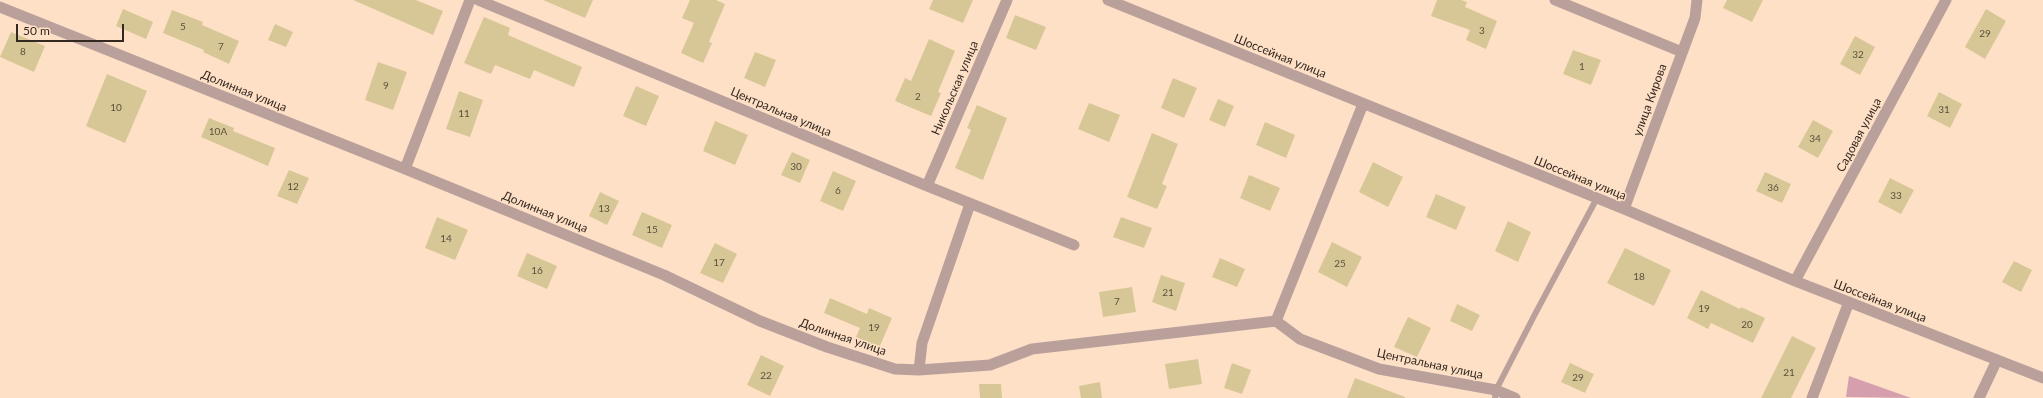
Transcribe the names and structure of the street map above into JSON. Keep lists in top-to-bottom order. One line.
{"streets":{"street":["Шоссейная улица","Никольская улица","Долинная улица","улица Кирова","Центральная улица","Садовая улица"]},"crossings":[["Шоссейная улица","улица Кирова"],["Шоссейная улица","Садовая улица"],["Никольская улица","Центральная улица"],["Долинная улица","Центральная улица"]],"house_numbers":["5","3","29","7","8","32","1","9","2","10","31","11","10А","34","30","12","36","6","33","13","15","14","17","25","16","18","21","7","19","20","19","21","22","29"],"scale_bar":"50 m"}
